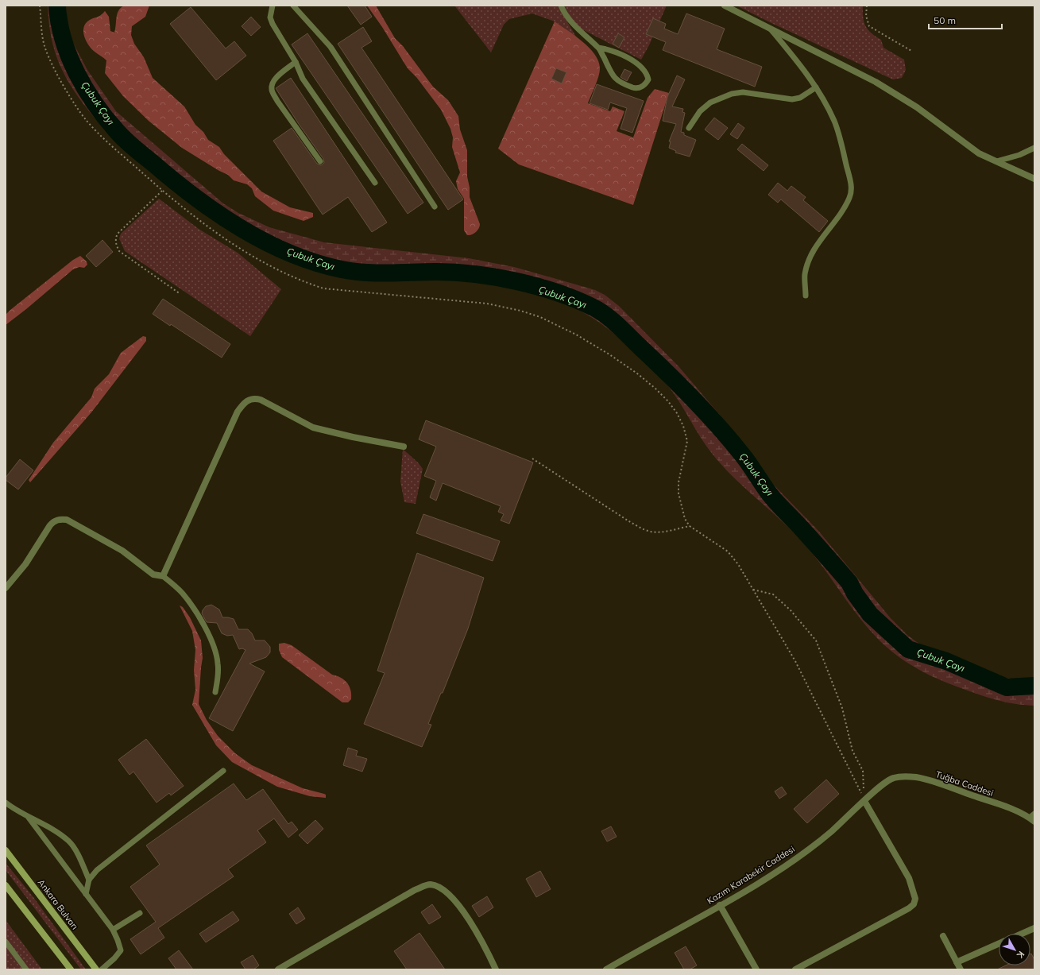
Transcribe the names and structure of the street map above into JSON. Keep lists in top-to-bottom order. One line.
{"streets":{"main road":["Ankara Bulvarı"],"street":["Tuğba Caddesi","Kazım Karabekir Caddesi"]},"crossings":[["Tuğba Caddesi","Kazım Karabekir Caddesi"]],"water":["Çubuk Çayı"],"scale_bar":"50 m","north":"bottom right"}
